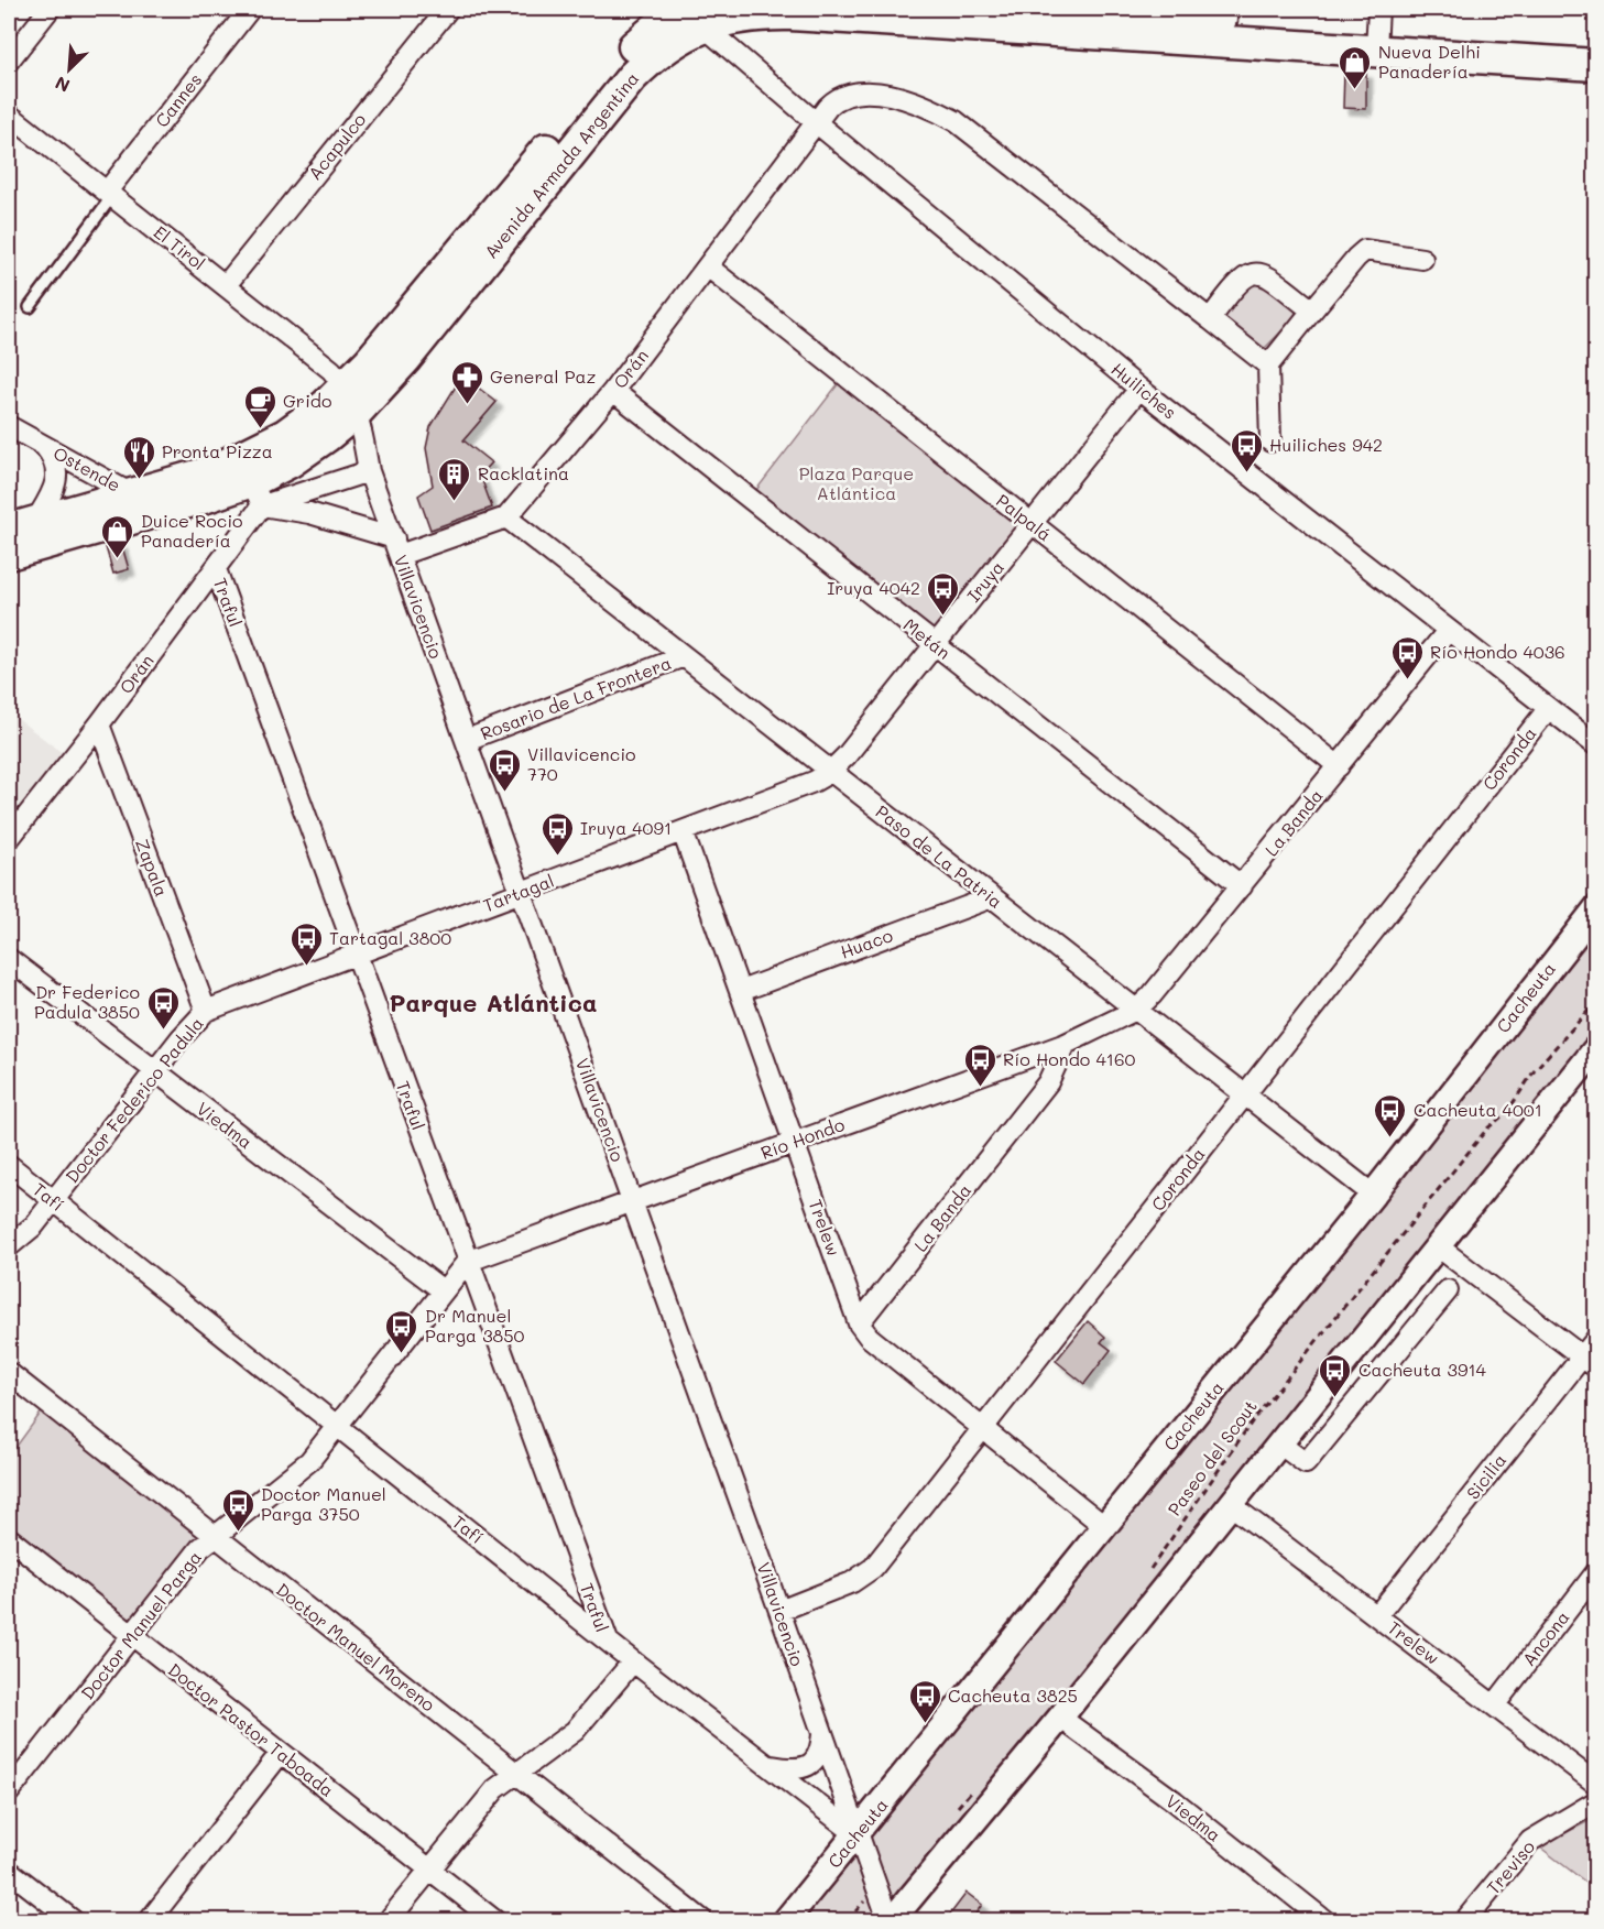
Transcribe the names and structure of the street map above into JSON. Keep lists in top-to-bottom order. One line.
{"streets":{"main road":["Avenida Armada Argentina"],"street":["Cannes","Acapulco","El Tirol","Orán","Huiliches","Ostende","Palpalá","Iruya","Traful","Villavicencio","Metán","Rosario de La Frontera","Coronda","La Banda","Paso de La Patria","Zapala","Tartagal","Huaco","Cacheuta","Doctor Federico Padula","Viedma","Río Hondo","Tafí","Trelew","Sicilia","Doctor Manuel Parga","Ancona","Doctor Manuel Moreno","Doctor Pastor Taboada","Treviso"],"path":["Paseo del Scout"]},"crossings":[["Cannes","El Tirol"],["Acapulco","El Tirol"],["Avenida Armada Argentina","El Tirol"],["Avenida Armada Argentina","Orán"],["Avenida Armada Argentina","Huiliches"],["Avenida Armada Argentina","Ostende"],["Avenida Armada Argentina","Villavicencio"],["El Tirol","Villavicencio"],["Orán","Huiliches"],["Orán","Palpalá"],["Orán","Traful"],["Orán","Metán"],["Orán","Paso de La Patria"],["Orán","Zapala"],["Huiliches","Iruya"],["Huiliches","Coronda"],["Huiliches","La Banda"],["Palpalá","Iruya"],["Palpalá","La Banda"],["Iruya","Metán"],["Iruya","Paso de La Patria"],["Iruya","Tartagal"],["Traful","Tartagal"],["Traful","Río Hondo"],["Traful","Tafí"],["Traful","Doctor Manuel Parga"],["Villavicencio","Rosario de La Frontera"],["Villavicencio","Coronda"],["Villavicencio","Tartagal"],["Villavicencio","Cacheuta"],["Villavicencio","Río Hondo"],["Villavicencio","Tafí"],["Metán","La Banda"],["Rosario de La Frontera","Paso de La Patria"],["Coronda","Paso de La Patria"],["Coronda","Trelew"],["La Banda","Paso de La Patria"],["La Banda","Río Hondo"],["La Banda","Trelew"],["Paso de La Patria","Tartagal"],["Paso de La Patria","Huaco"],["Paso de La Patria","Cacheuta"],["Paso de La Patria","Río Hondo"],["Zapala","Tartagal"],["Zapala","Doctor Federico Padula"],["Tartagal","Doctor Federico Padula"],["Tartagal","Trelew"],["Huaco","Trelew"],["Cacheuta","Tafí"],["Cacheuta","Trelew"],["Doctor Federico Padula","Viedma"],["Doctor Federico Padula","Tafí"],["Viedma","Doctor Manuel Parga"],["Río Hondo","Trelew"],["Río Hondo","Doctor Manuel Parga"],["Tafí","Doctor Manuel Parga"],["Trelew","Sicilia"],["Trelew","Ancona"],["Doctor Manuel Parga","Doctor Manuel Moreno"],["Doctor Manuel Parga","Doctor Pastor Taboada"]],"districts":["Parque Atlántica"],"parks":["Plaza Parque Atlántica"],"places":{"shop":["Nueva Delhi Panadería","Duice Rocio Panadería"],"pharmacy":["General Paz"],"cafe":["Grido"],"bus stop":["Huiliches 942","Iruya 4042","Río Hondo 4036","Villavicencio 770","Iruya 4091","Tartagal 3800","Dr Federico Padula 3850","Río Hondo 4160","Cacheuta 4001","Dr Manuel Parga 3850","Cacheuta 3914","Doctor Manuel Parga 3750","Cacheuta 3825"],"restaurant":["Pronta Pizza"],"building":["Racklatina"]},"north":"bottom left"}
